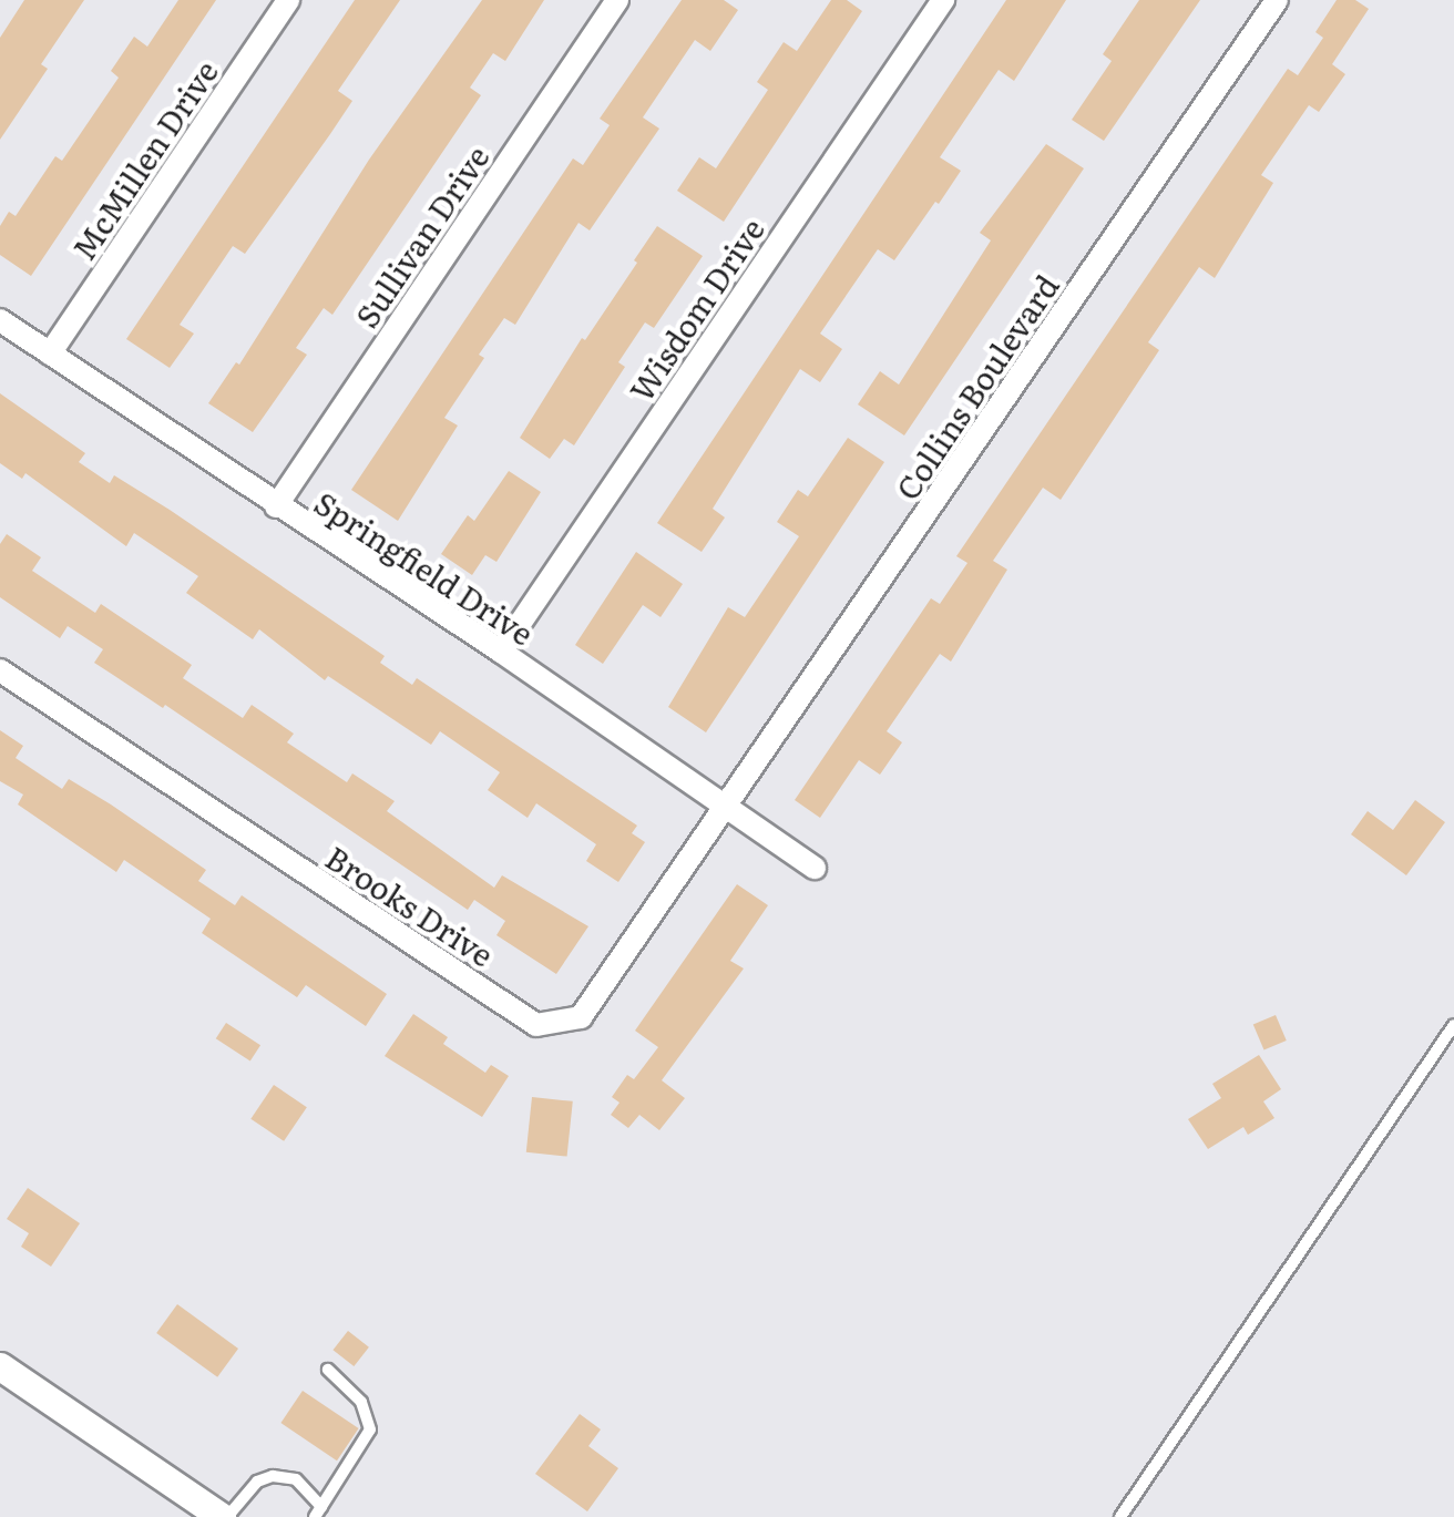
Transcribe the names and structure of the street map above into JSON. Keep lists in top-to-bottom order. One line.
{"streets":{"street":["McMillen Drive","Sullivan Drive","Wisdom Drive","Collins Boulevard","Springfield Drive","Brooks Drive"]},"crossings":[["McMillen Drive","Springfield Drive"],["Sullivan Drive","Springfield Drive"],["Wisdom Drive","Springfield Drive"],["Collins Boulevard","Springfield Drive"],["Collins Boulevard","Brooks Drive"],["Springfield Drive","Brooks Drive"]]}
